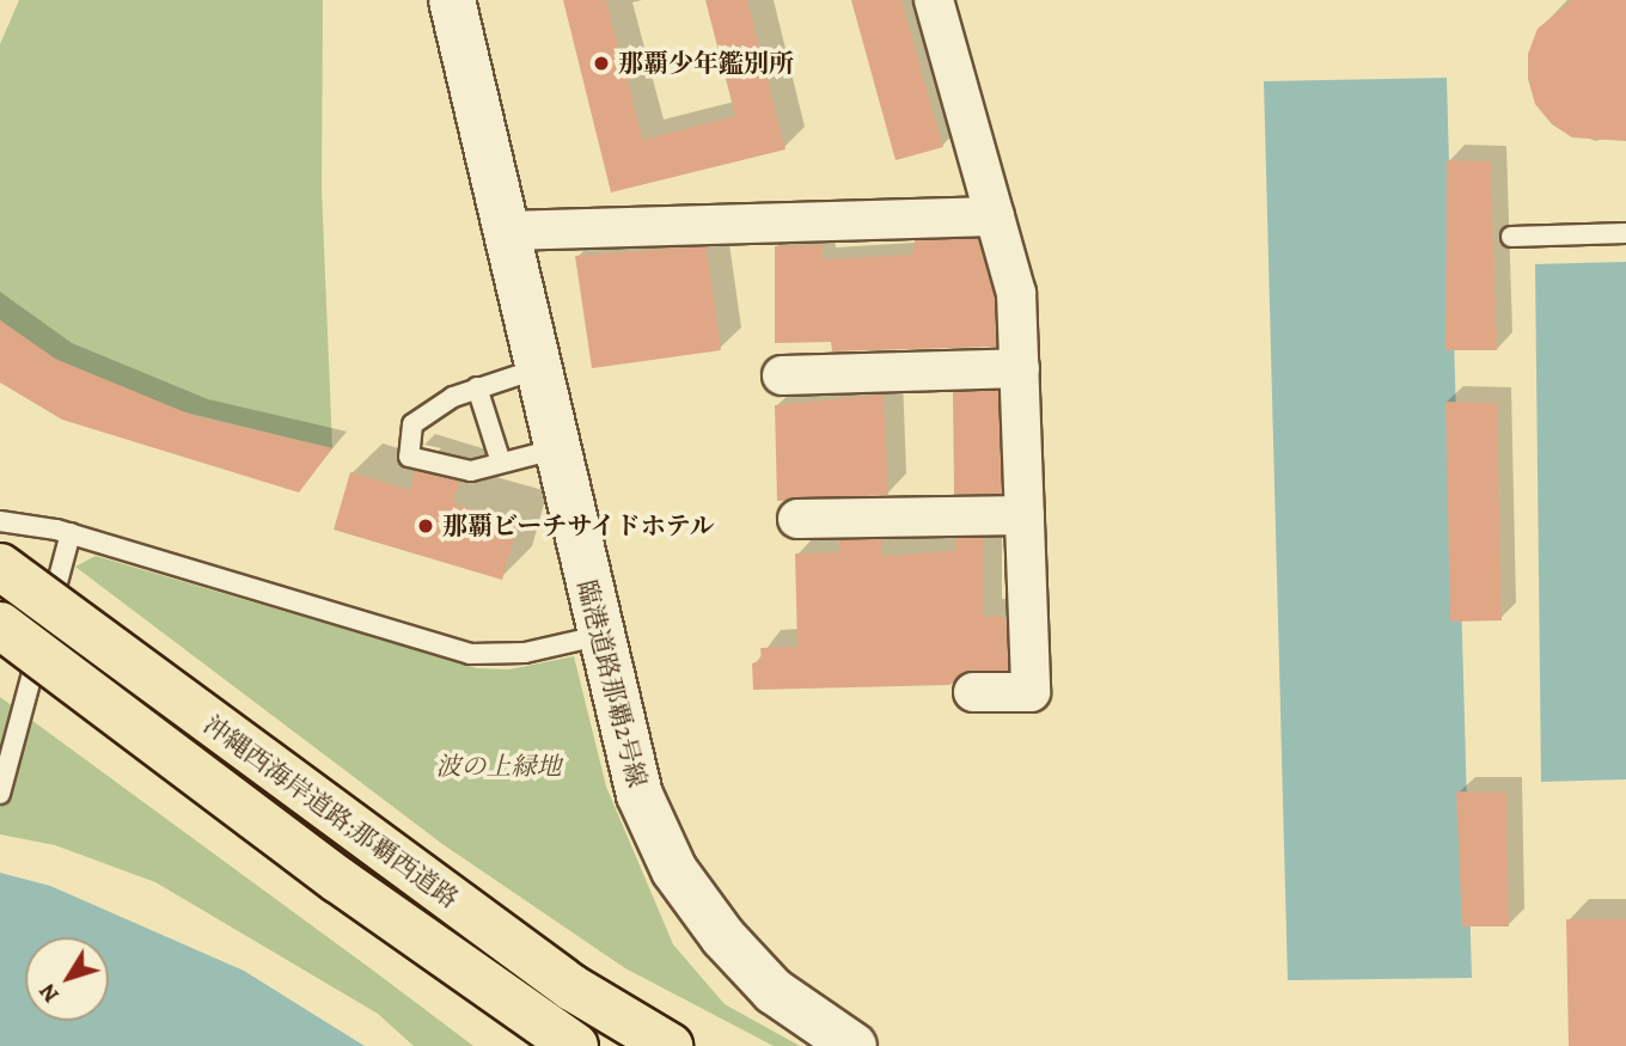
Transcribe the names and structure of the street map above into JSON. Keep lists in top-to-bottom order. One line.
{"streets":{"highway":["沖縄西海岸道路;那覇西道路"],"street":["臨港道路那覇2号線"]},"parks":["波の上緑地"],"places":["那覇少年鑑別所","那覇ビーチサイドホテル"],"north":"bottom left"}
